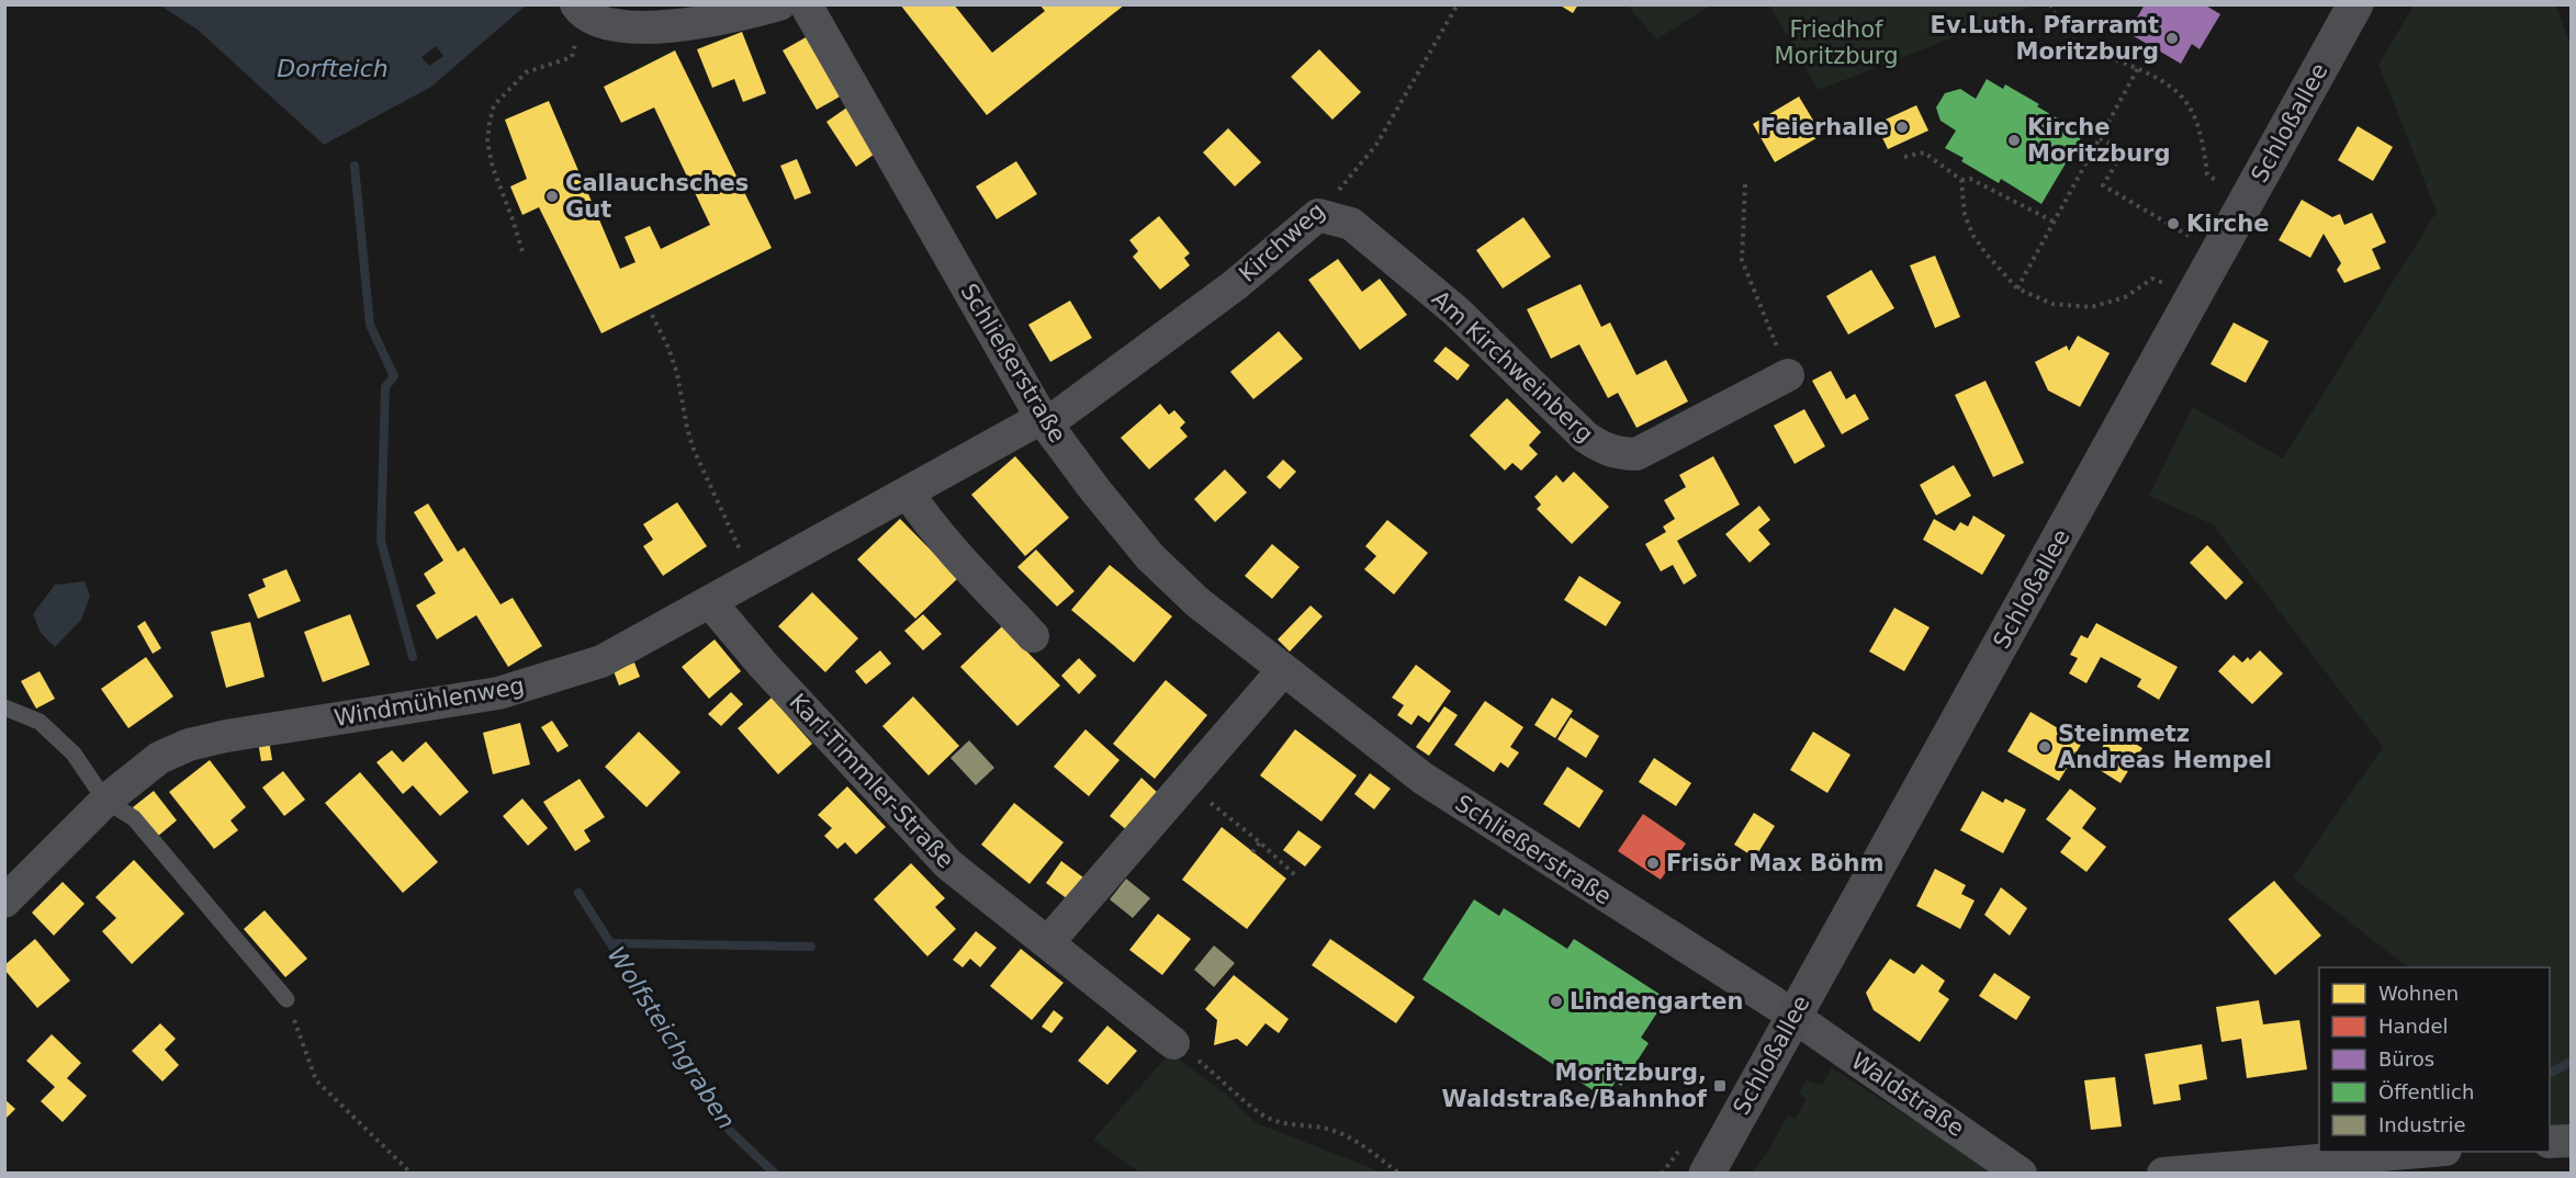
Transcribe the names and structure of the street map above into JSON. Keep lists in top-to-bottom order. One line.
{"streets":{"main road":["Schloßallee"],"street":["Kirchweg","Schließerstraße","Am Kirchweinberg","Windmühlenweg","Karl-Timmler-Straße","Waldstraße"]},"crossings":[["Schloßallee","Schließerstraße"],["Schloßallee","Waldstraße"],["Kirchweg","Schließerstraße"],["Kirchweg","Am Kirchweinberg"],["Kirchweg","Windmühlenweg"],["Schließerstraße","Windmühlenweg"],["Schließerstraße","Waldstraße"],["Windmühlenweg","Karl-Timmler-Straße"]],"water":["Dorfteich","Wolfsteichgraben"],"parks":["Friedhof Moritzburg"],"places":{"other":["Ev.Luth. Pfarramt Moritzburg","Feierhalle","Kirche Moritzburg","Callauchsches Gut","Kirche","Steinmetz Andreas Hempel","Frisör Max Böhm","Lindengarten"],"transit":["Moritzburg, Waldstraße/Bahnhof"]},"legend":["Wohnen","Handel","Büros","Öffentlich","Industrie"]}
